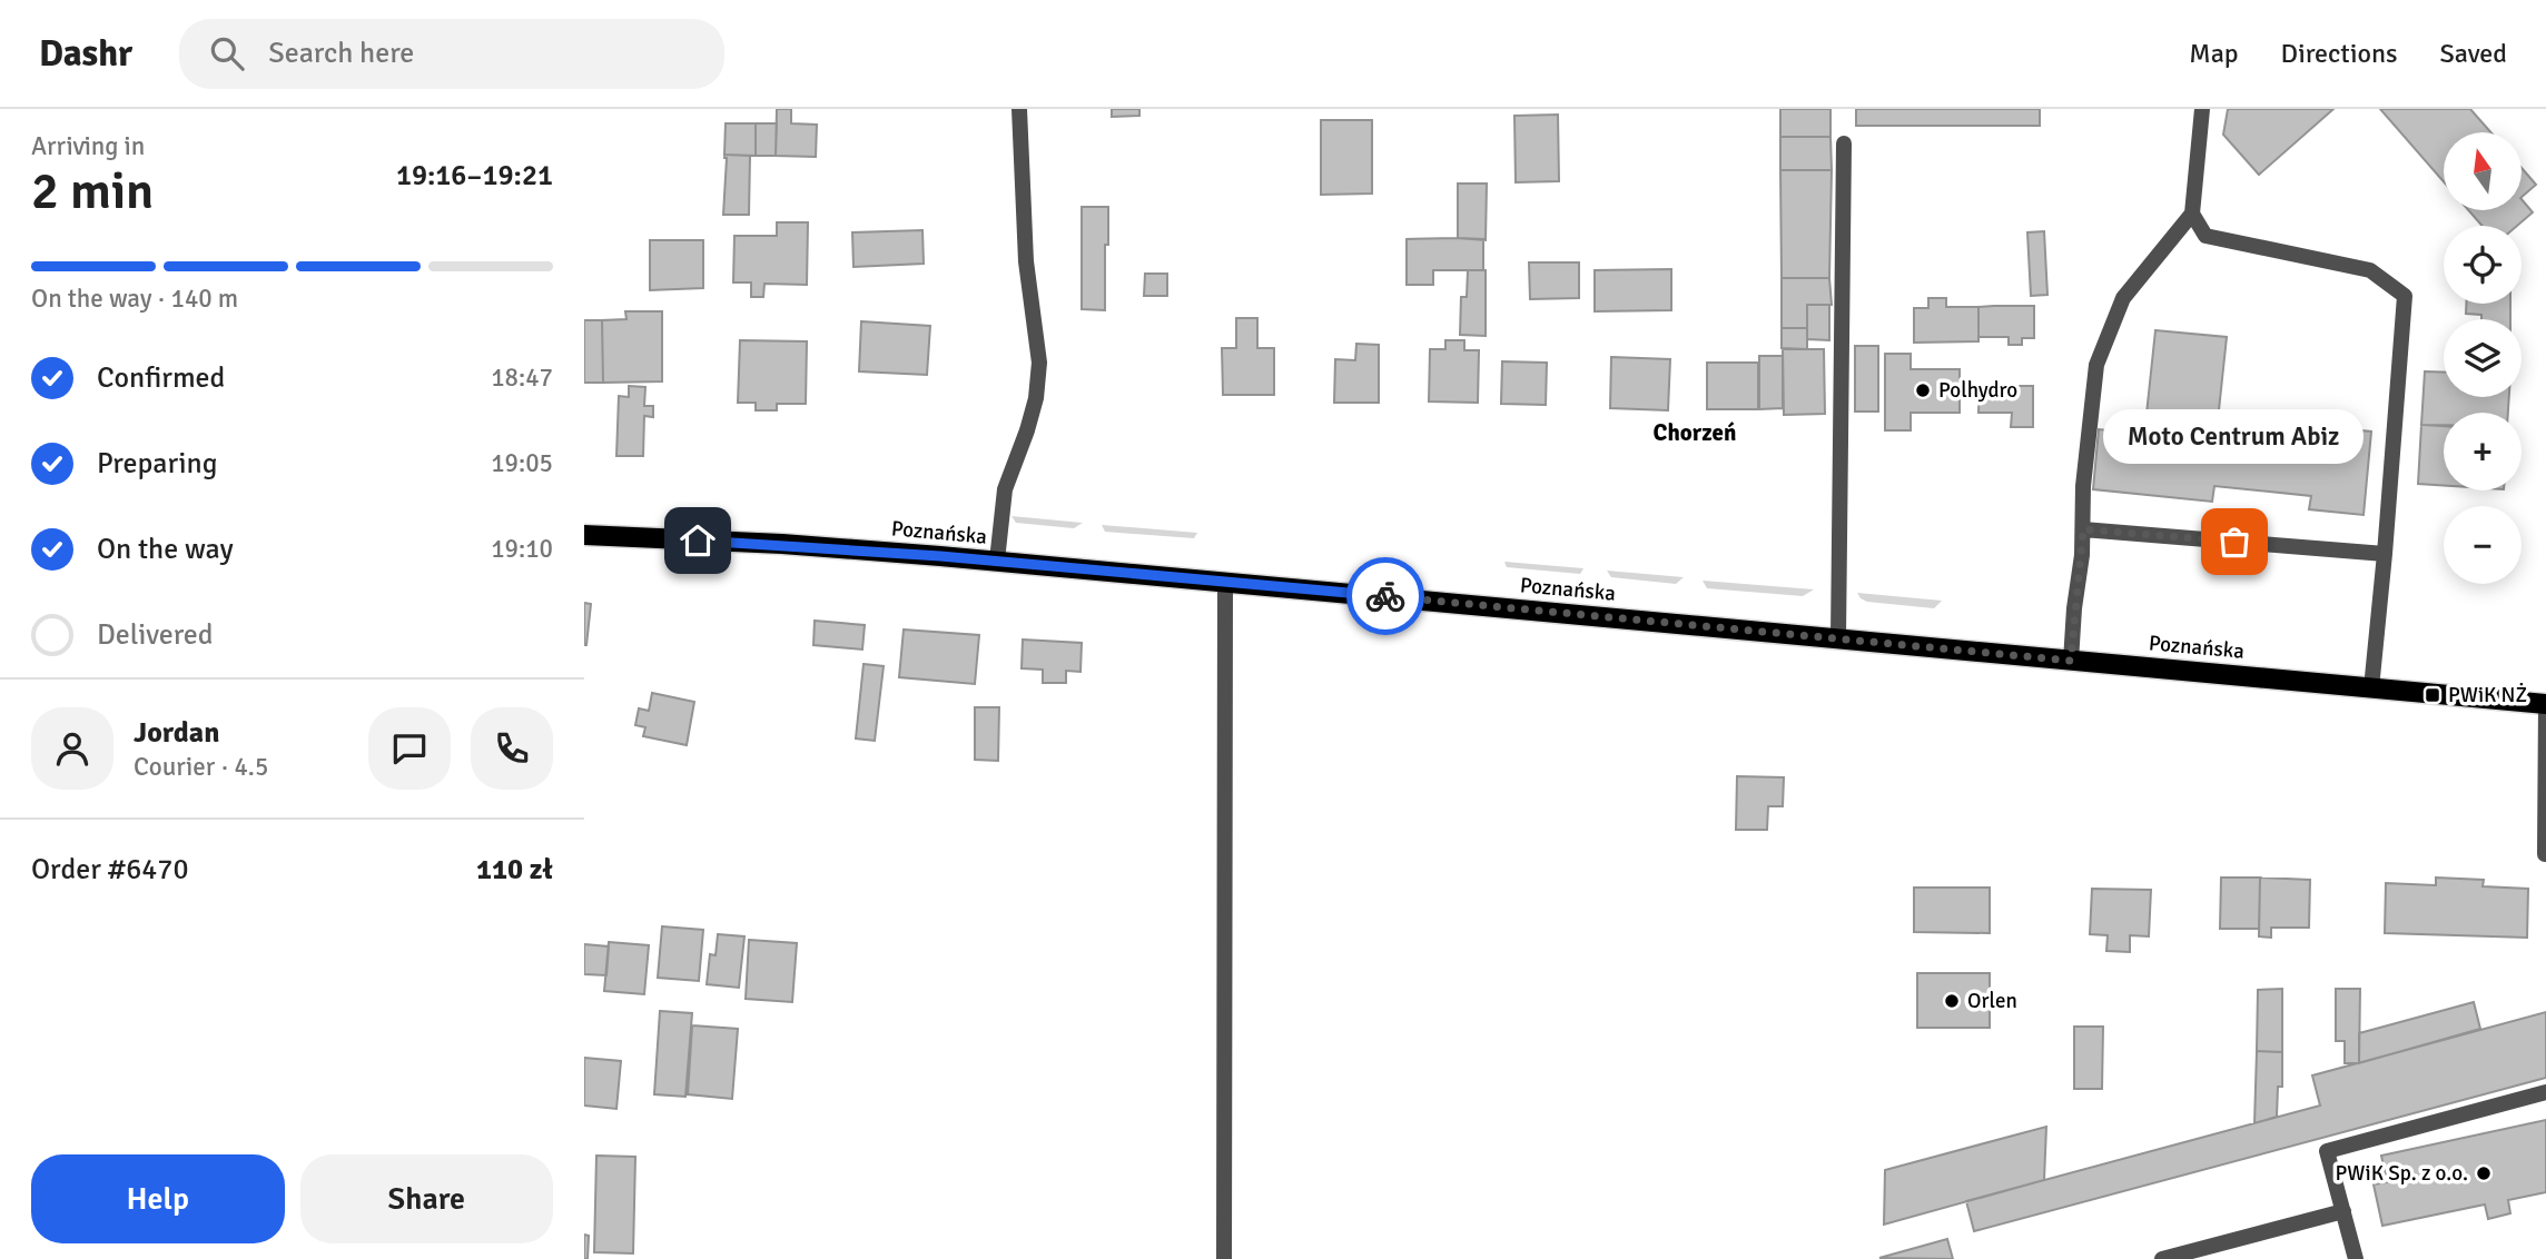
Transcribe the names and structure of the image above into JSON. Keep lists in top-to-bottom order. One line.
{"streets":{"main road":["Poznańska"]},"districts":["Chorzeń"],"places":{"other":["Polhydro","Moto Centrum Abiz","Orlen","PWiK Sp. z o.o."],"transit":["PWiK NŻ"]},"north":"top","page":{"header":"Dashr","search":"Search here","nav":["Map","Directions","Saved"],"heading":["2 min","Arriving in","19:16–19:21"],"panel":["Jordan","Courier · 4.5","Order #6470","110 zł"],"map_buttons":["+","−"],"bar":"On the way · 140 m","list":[["Confirmed","18:47"],["Preparing","19:05"],["On the way","19:10"],"Delivered"],"bubble":"Moto Centrum Abiz","buttons":["Help","Share"]}}
